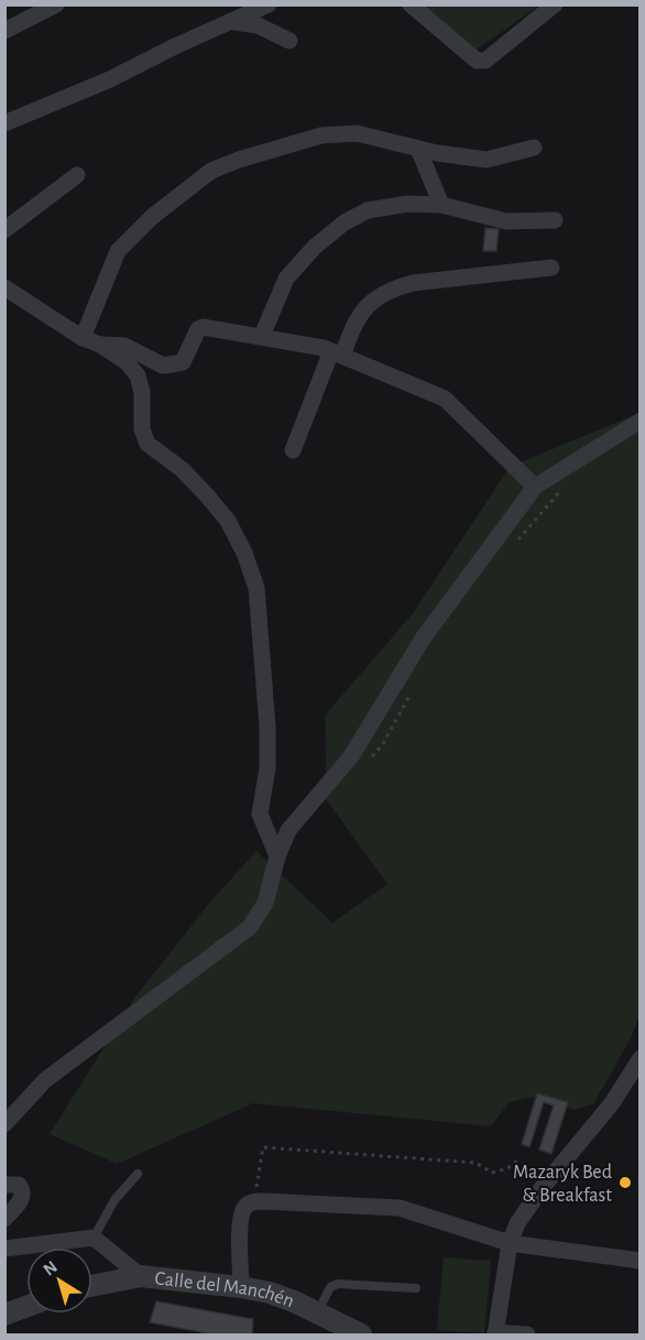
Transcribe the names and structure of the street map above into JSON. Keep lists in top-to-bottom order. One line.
{"streets":{"street":["Calle del Manchén"]},"places":["Mazaryk Bed & Breakfast"],"north":"top left"}
